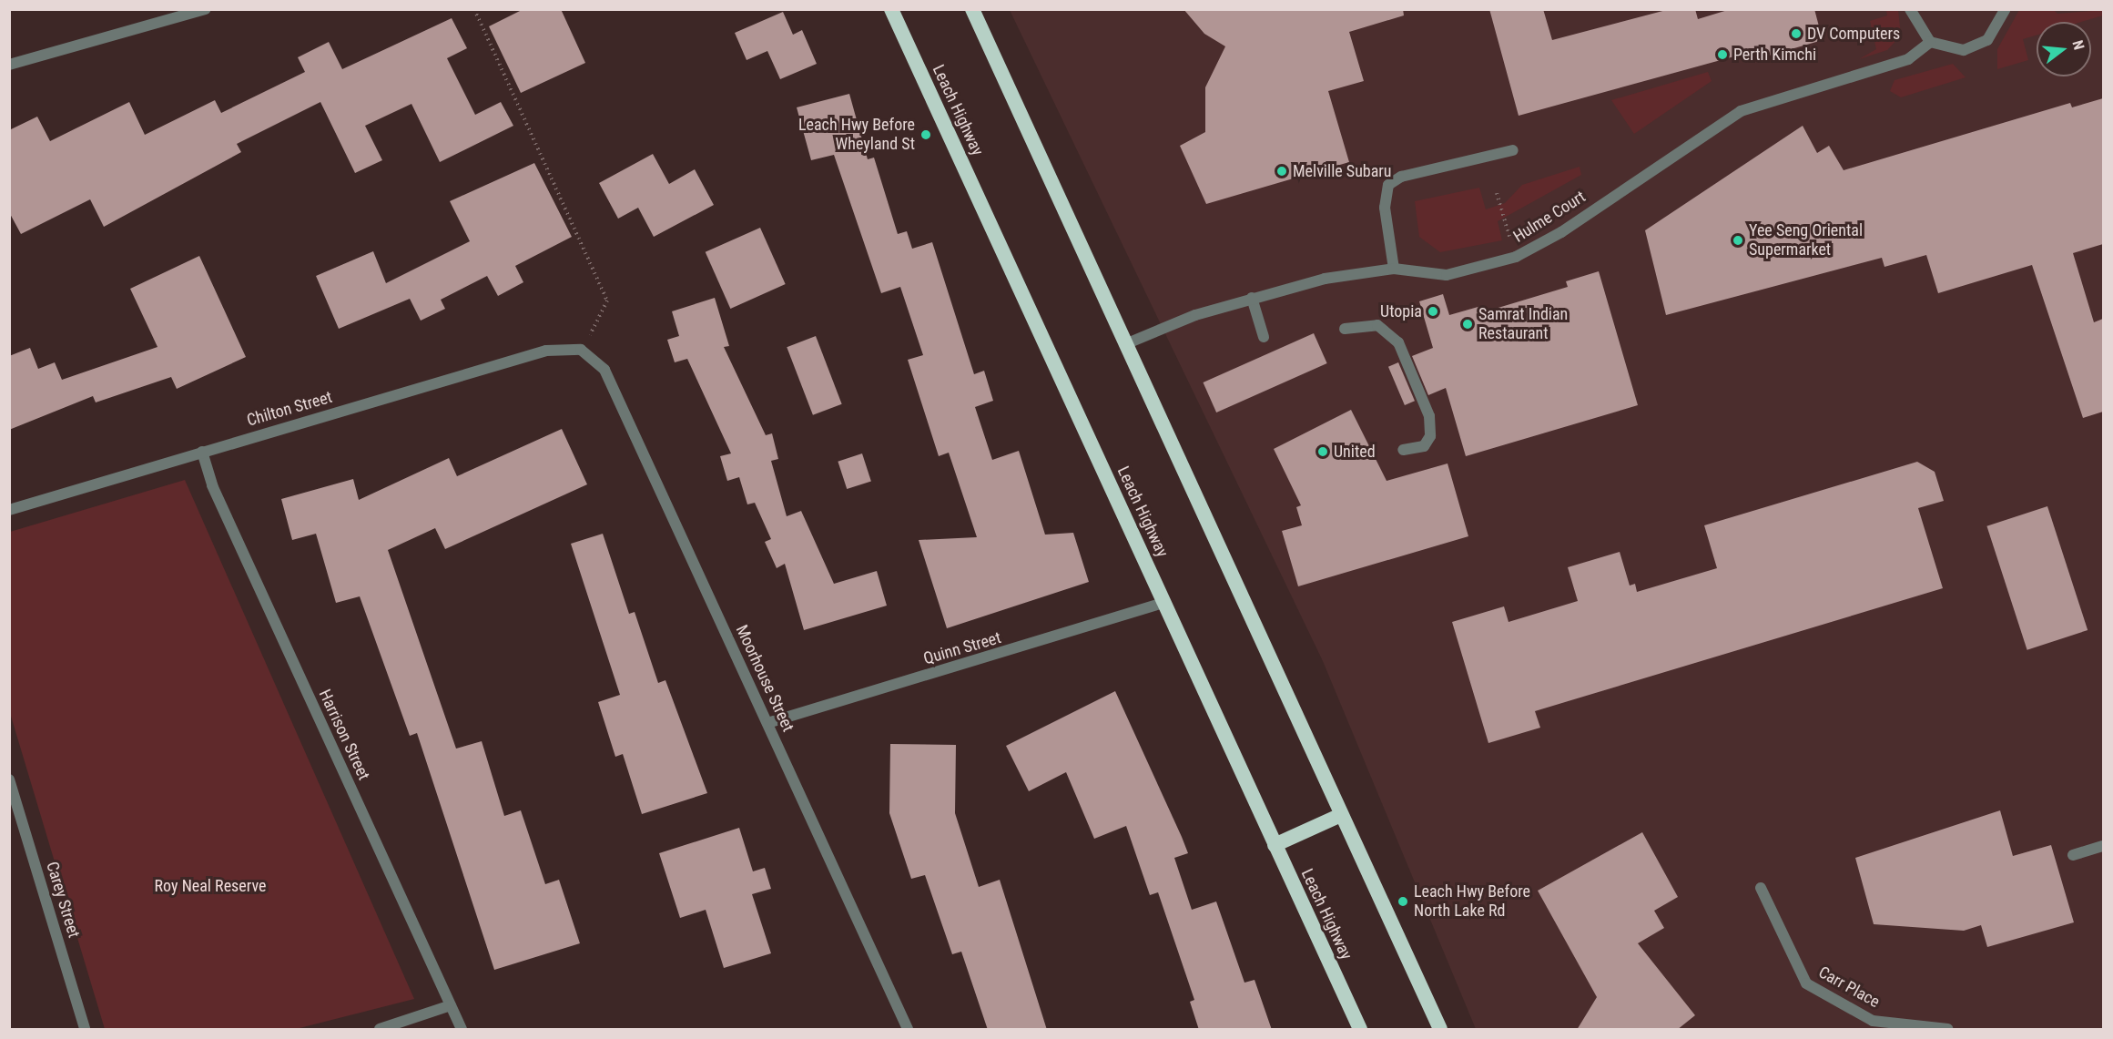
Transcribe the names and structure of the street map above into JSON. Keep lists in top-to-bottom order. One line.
{"streets":{"highway":["Leach Highway"],"street":["Hulme Court","Chilton Street","Quinn Street","Moorhouse Street","Harrison Street","Carey Street","Carr Place"]},"crossings":[["Leach Highway","Quinn Street"],["Chilton Street","Moorhouse Street"],["Chilton Street","Harrison Street"],["Quinn Street","Moorhouse Street"]],"parks":["Roy Neal Reserve"],"places":["DV Computers","Perth Kimchi","Leach Hwy Before Wheyland St","Melville Subaru","Yee Seng Oriental Supermarket","Utopia","Samrat Indian Restaurant","United","Leach Hwy Before North Lake Rd"],"north":"right"}
